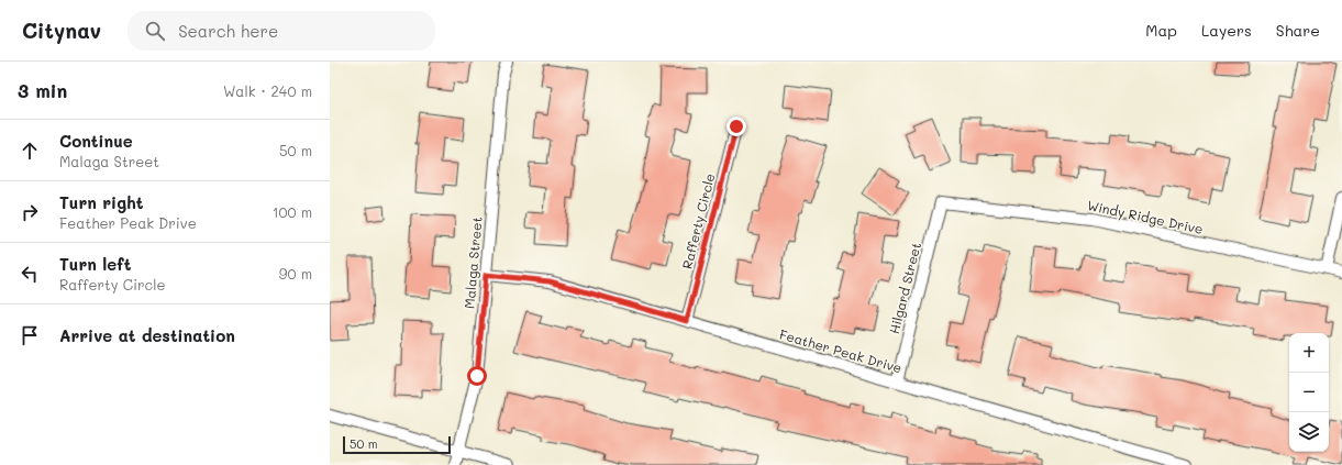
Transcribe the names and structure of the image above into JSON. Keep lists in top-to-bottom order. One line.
{"streets":{"street":["Windy Ridge Drive","Rafferty Circle","Malaga Street","Hilgard Street","Feather Peak Drive"]},"crossings":[["Windy Ridge Drive","Hilgard Street"],["Rafferty Circle","Feather Peak Drive"],["Malaga Street","Feather Peak Drive"],["Hilgard Street","Feather Peak Drive"]],"scale_bar":"50 m","page":{"header":"Citynav","search":"Search here","nav":["Map","Layers","Share"],"heading":["3 min","Walk · 240 m"],"list":[["Continue","Malaga Street","50 m"],["Turn right","Feather Peak Drive","100 m"],["Turn left","Rafferty Circle","90 m"],"Arrive at destination"],"map_buttons":["+","−"],"scale":"50 m"}}
